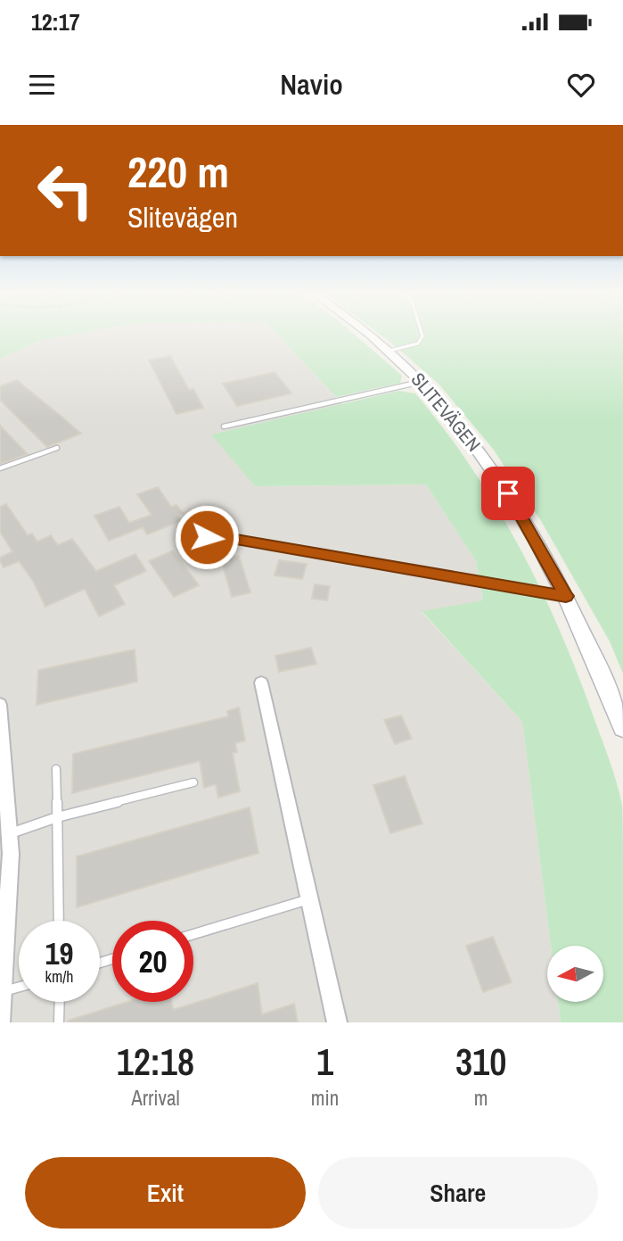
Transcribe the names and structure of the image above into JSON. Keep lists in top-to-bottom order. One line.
{"streets":{"main road":["SLITEVÄGEN"]},"north":"left","page":{"status":"12:17","header":"Navio","turn":["220 m","Slitevägen"],"speed":"19 km/h","limit":"20","eta":["12:18","Arrival","1","min","310","m"],"buttons":["Exit","Share"]}}
